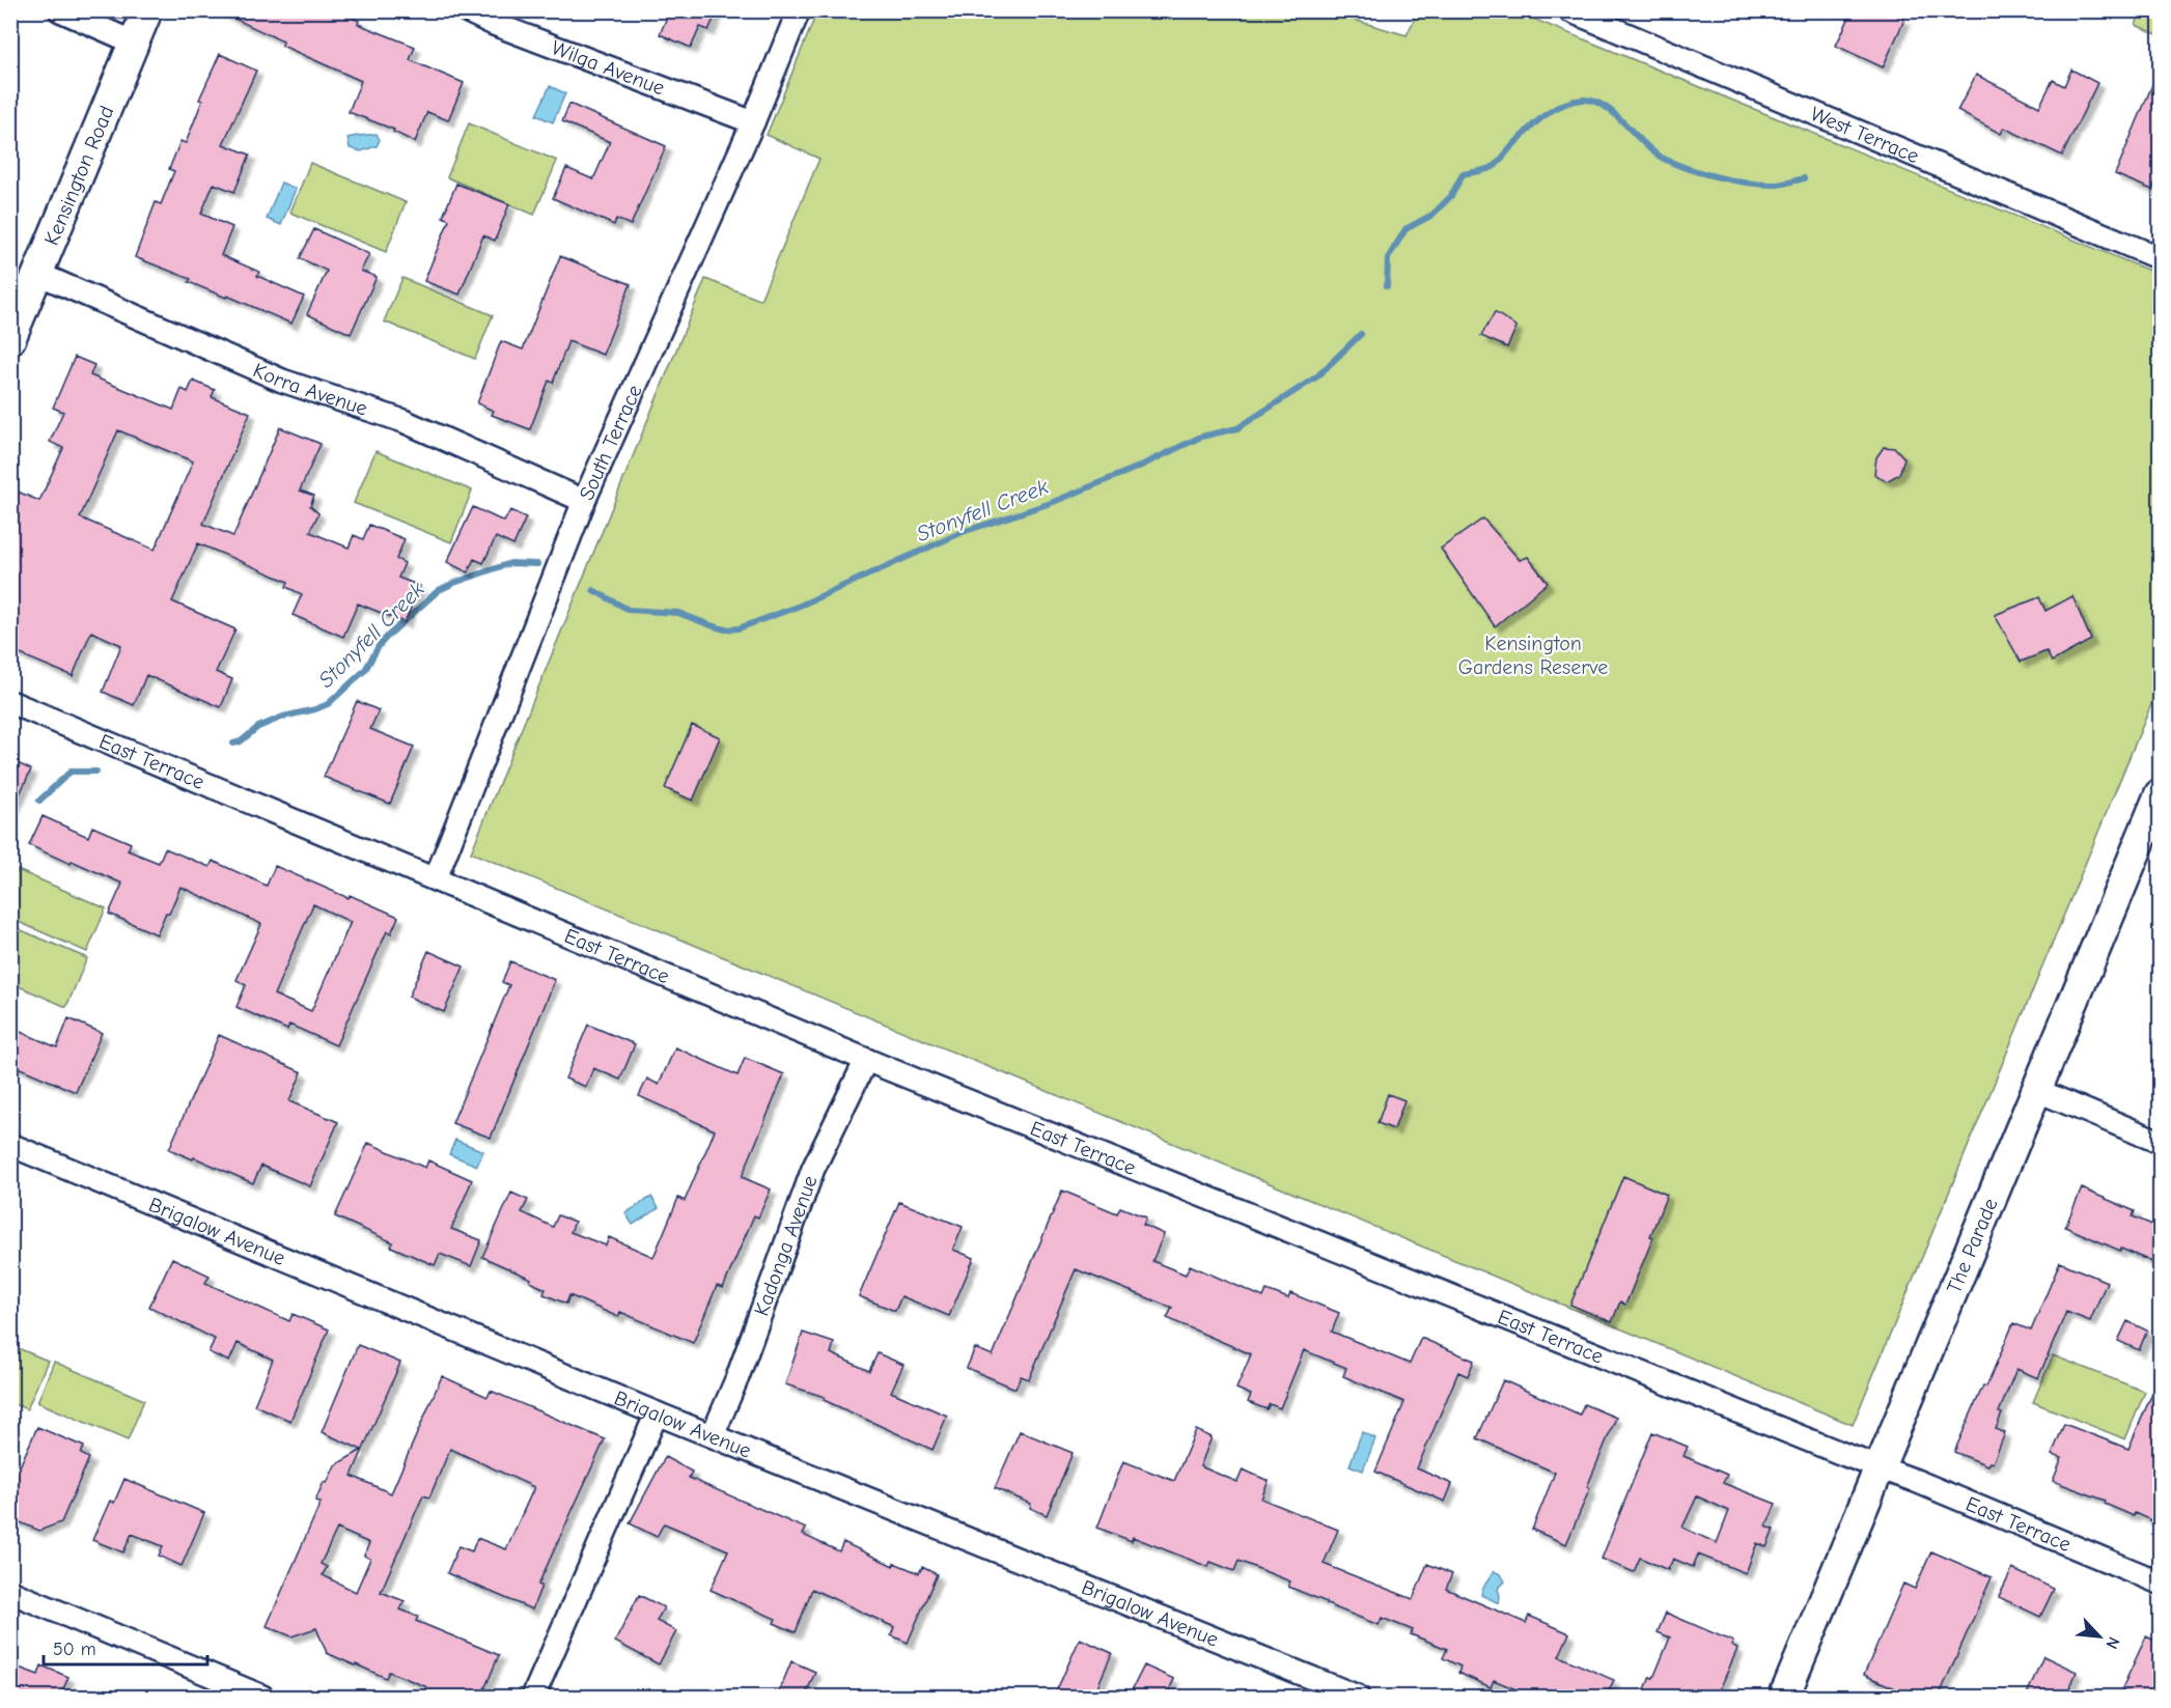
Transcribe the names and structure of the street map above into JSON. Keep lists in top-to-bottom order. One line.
{"streets":{"main road":["Kensington Road","The Parade"],"street":["Wilga Avenue","West Terrace","Korra Avenue","South Terrace","East Terrace","Brigalow Avenue","Kadonga Avenue"]},"crossings":[["Wilga Avenue","South Terrace"],["Kensington Road","Korra Avenue"],["Korra Avenue","South Terrace"],["South Terrace","East Terrace"],["East Terrace","Kadonga Avenue"],["East Terrace","The Parade"],["Brigalow Avenue","Kadonga Avenue"]],"water":["Stonyfell Creek"],"parks":["Kensington Gardens Reserve"],"scale_bar":"50 m","north":"bottom right"}
